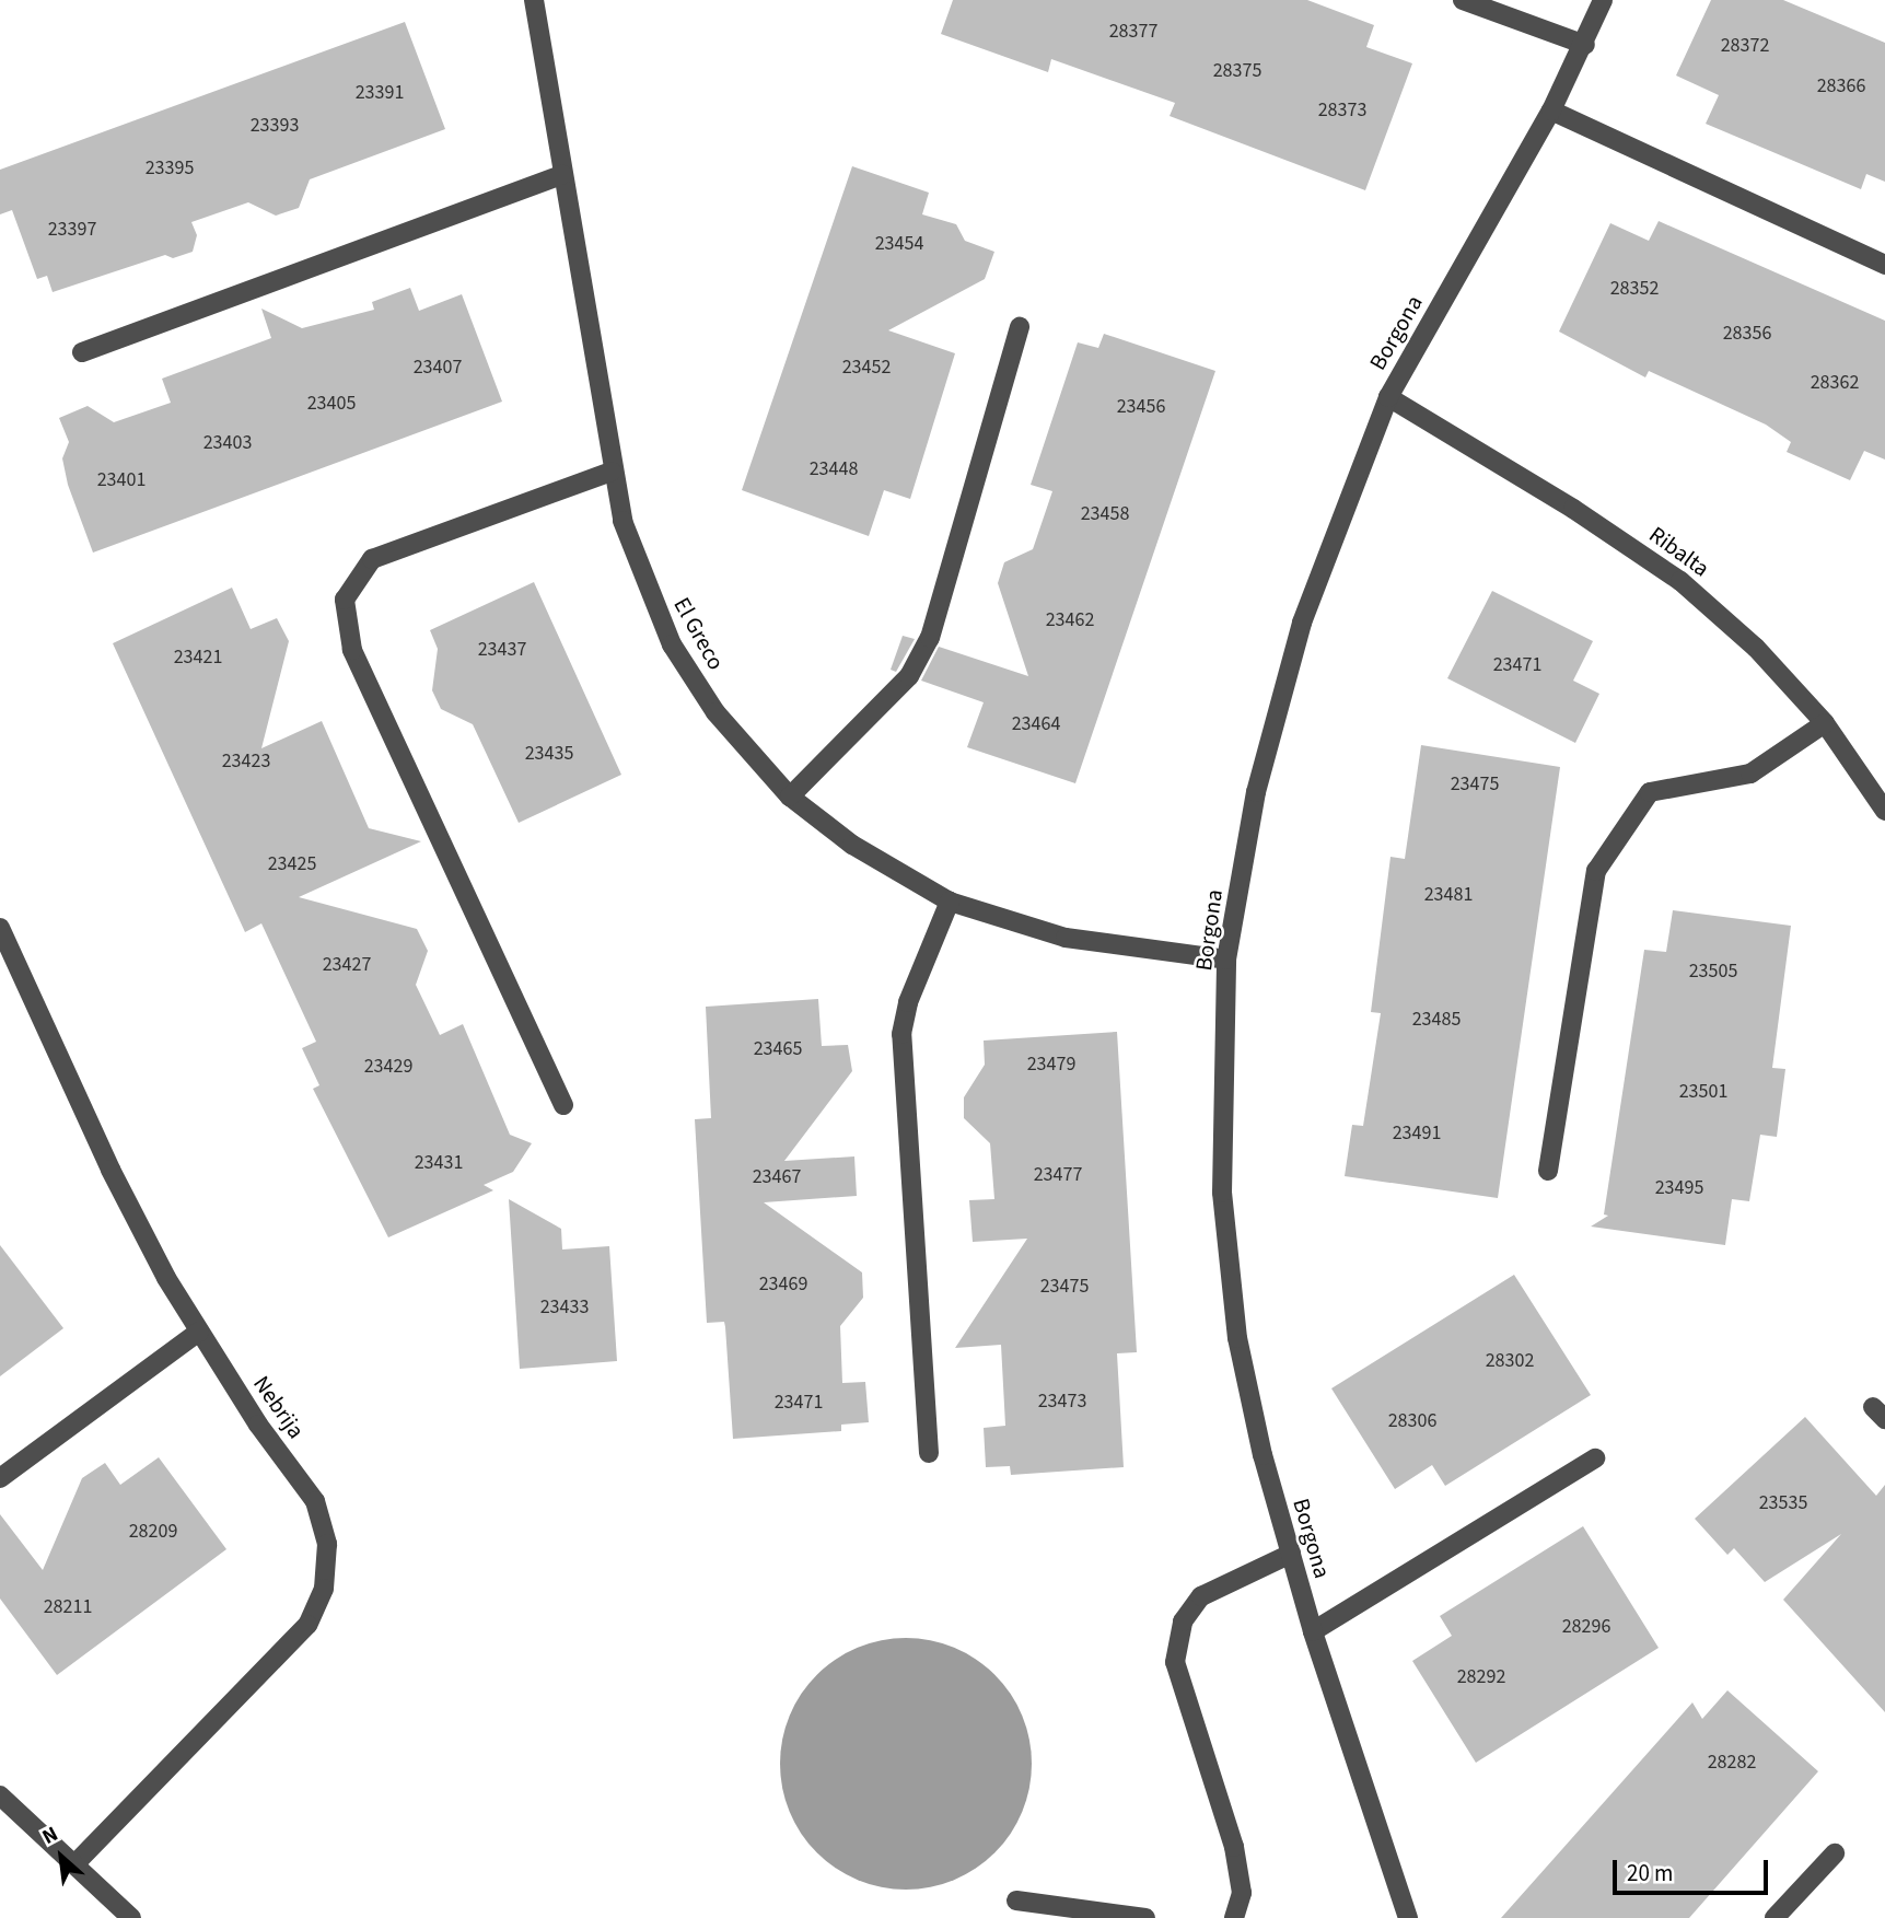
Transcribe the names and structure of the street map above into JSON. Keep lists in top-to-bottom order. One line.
{"streets":{"street":["Borgona","Ribalta","El Greco","Nebrija"]},"crossings":[["Borgona","Ribalta"],["Borgona","El Greco"]],"house_numbers":["28377","28372","28375","28366","23391","28373","23393","23395","23397","23454","28352","28356","23407","23452","28362","23405","23456","23403","23448","23401","23458","23462","23437","23421","23471","23464","23435","23423","23475","23425","23481","23427","23505","23485","23465","23479","23429","23501","23491","23431","23477","23467","23495","23469","23475","23433","28302","23473","23471","28306","23535","28209","28211","28296","28292","28282"],"scale_bar":"20 m","north":"top left"}
